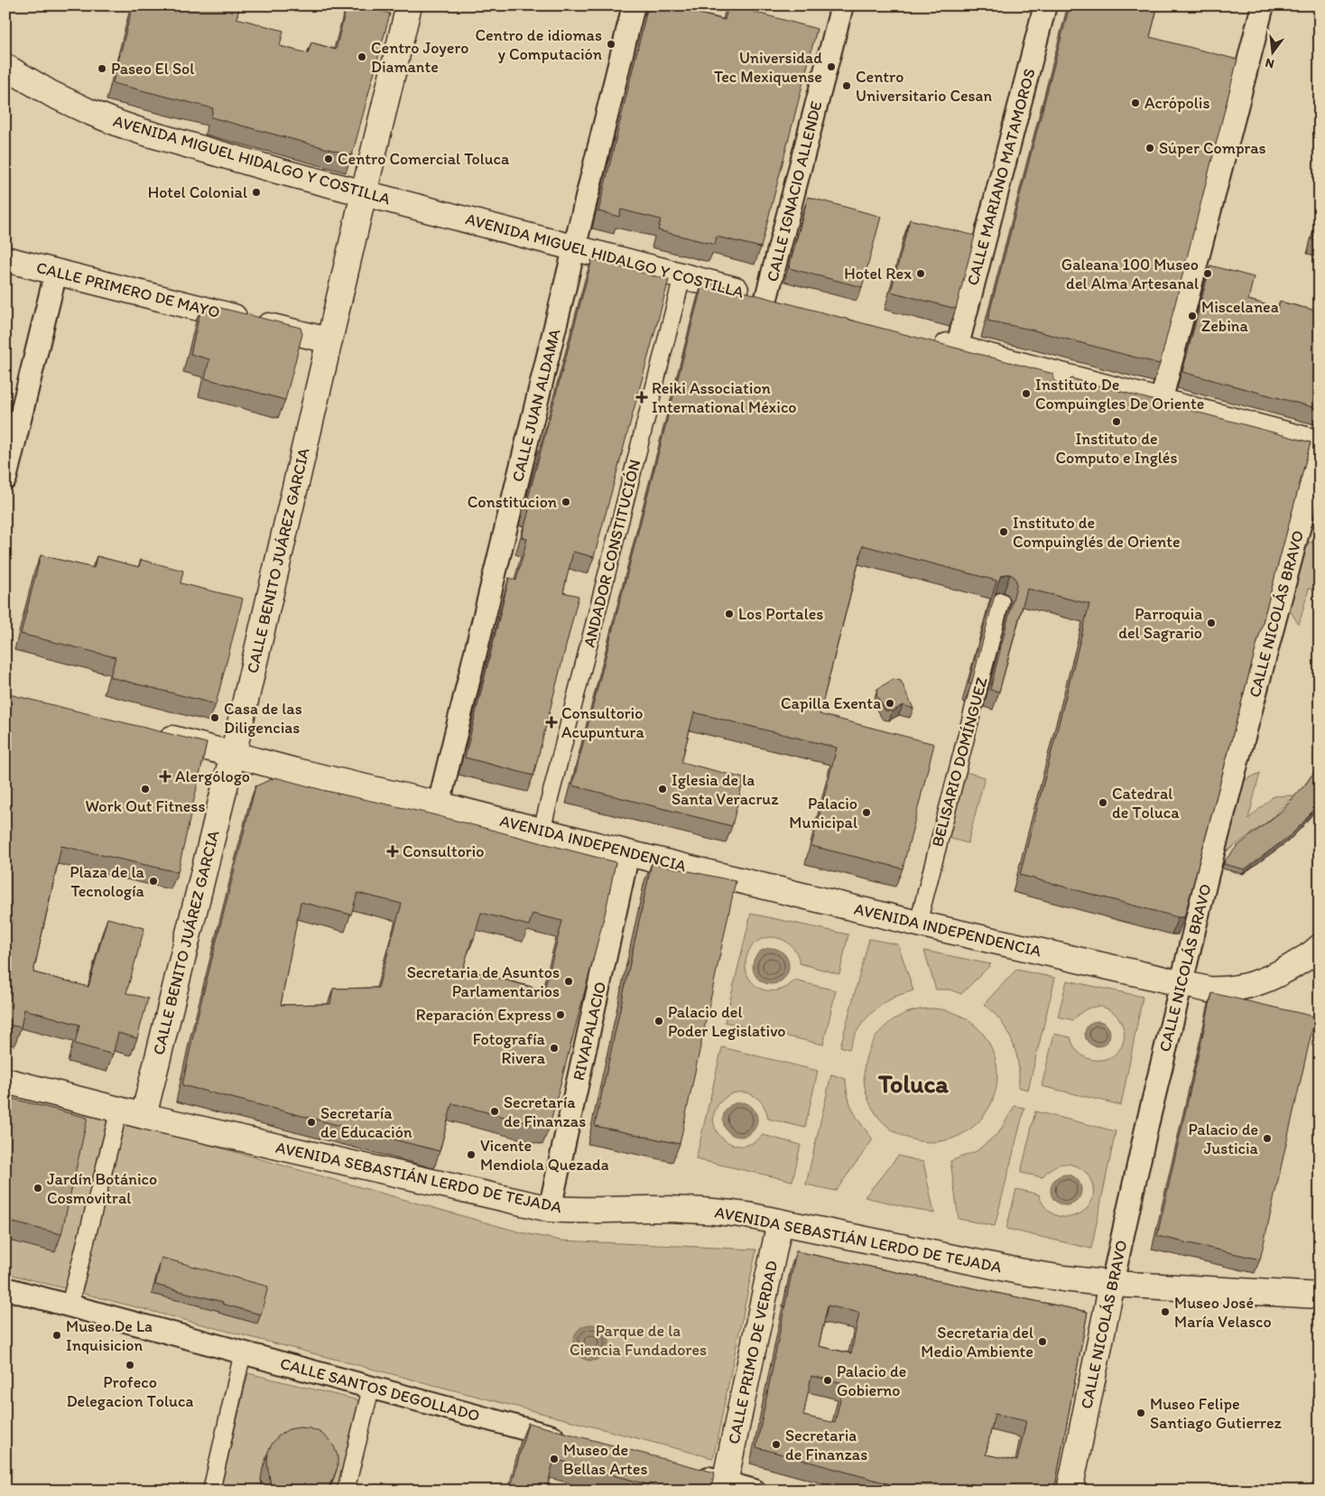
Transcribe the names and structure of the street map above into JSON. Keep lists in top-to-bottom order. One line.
{"streets":{"main road":["AVENIDA MIGUEL HIDALGO Y COSTILLA","CALLE PRIMERO DE MAYO","CALLE BENITO JUÁREZ GARCIA","CALLE NICOLÁS BRAVO","AVENIDA INDEPENDENCIA","AVENIDA SEBASTIÁN LERDO DE TEJADA","CALLE PRIMO DE VERDAD"],"street":["CALLE MARIANO MATAMOROS","CALLE IGNACIO ALLENDE","CALLE JUAN ALDAMA","ANDADOR CONSTITUCIÓN","BELISARIO DOMÍNGUEZ","RIVAPALACIO","CALLE SANTOS DEGOLLADO"]},"crossings":[["AVENIDA MIGUEL HIDALGO Y COSTILLA","CALLE IGNACIO ALLENDE"],["AVENIDA MIGUEL HIDALGO Y COSTILLA","CALLE JUAN ALDAMA"],["AVENIDA MIGUEL HIDALGO Y COSTILLA","ANDADOR CONSTITUCIÓN"],["AVENIDA MIGUEL HIDALGO Y COSTILLA","CALLE BENITO JUÁREZ GARCIA"],["CALLE PRIMERO DE MAYO","CALLE BENITO JUÁREZ GARCIA"],["CALLE JUAN ALDAMA","AVENIDA INDEPENDENCIA"],["ANDADOR CONSTITUCIÓN","AVENIDA INDEPENDENCIA"],["CALLE BENITO JUÁREZ GARCIA","AVENIDA INDEPENDENCIA"],["CALLE BENITO JUÁREZ GARCIA","AVENIDA SEBASTIÁN LERDO DE TEJADA"],["CALLE NICOLÁS BRAVO","AVENIDA INDEPENDENCIA"],["CALLE NICOLÁS BRAVO","AVENIDA SEBASTIÁN LERDO DE TEJADA"],["BELISARIO DOMÍNGUEZ","AVENIDA INDEPENDENCIA"],["AVENIDA INDEPENDENCIA","RIVAPALACIO"],["RIVAPALACIO","AVENIDA SEBASTIÁN LERDO DE TEJADA"],["AVENIDA SEBASTIÁN LERDO DE TEJADA","CALLE PRIMO DE VERDAD"]],"districts":["Toluca"],"parks":["Parque de la Ciencia Fundadores"],"places":{"other":["Centro de idiomas y Computación","Centro Joyero Diamante","Universidad Tec Mexiquense","Paseo El Sol","Centro Universitario Cesan","Acrópolis","Súper Compras","Centro Comercial Toluca","Hotel Colonial","Hotel Rex","Galeana 100 Museo del Alma Artesanal","Miscelanea Zebina","Instituto De Compuingles De Oriente","Instituto de Computo e Inglés","Constitucion","Instituto de Compuinglés de Oriente","Los Portales","Parroquia del Sagrario","Capilla Exenta","Casa de las Diligencias","Work Out Fitness","Iglesia de la Santa Veracruz","Catedral de Toluca","Palacio Municipal","Plaza de la Tecnología","Secretaria de Asuntos Parlamentarios","Reparación Express","Palacio del Poder Legislativo","Fotografía Rivera","Secretaría de Finanzas","Secretaría de Educación","Palacio de Justicia","Vicente Mendiola Quezada","Jardín Botánico Cosmovitral","Museo José María Velasco","Museo De La Inquisicion","Secretaria del Medio Ambiente","Profeco Delegacion Toluca","Palacio de Gobierno","Museo Felipe Santiago Gutierrez","Secretaria de Finanzas","Museo de Bellas Artes"],"health":["Reiki Association International México","Consultorio Acupuntura","Alergólogo","Consultorio"]},"north":"bottom"}
